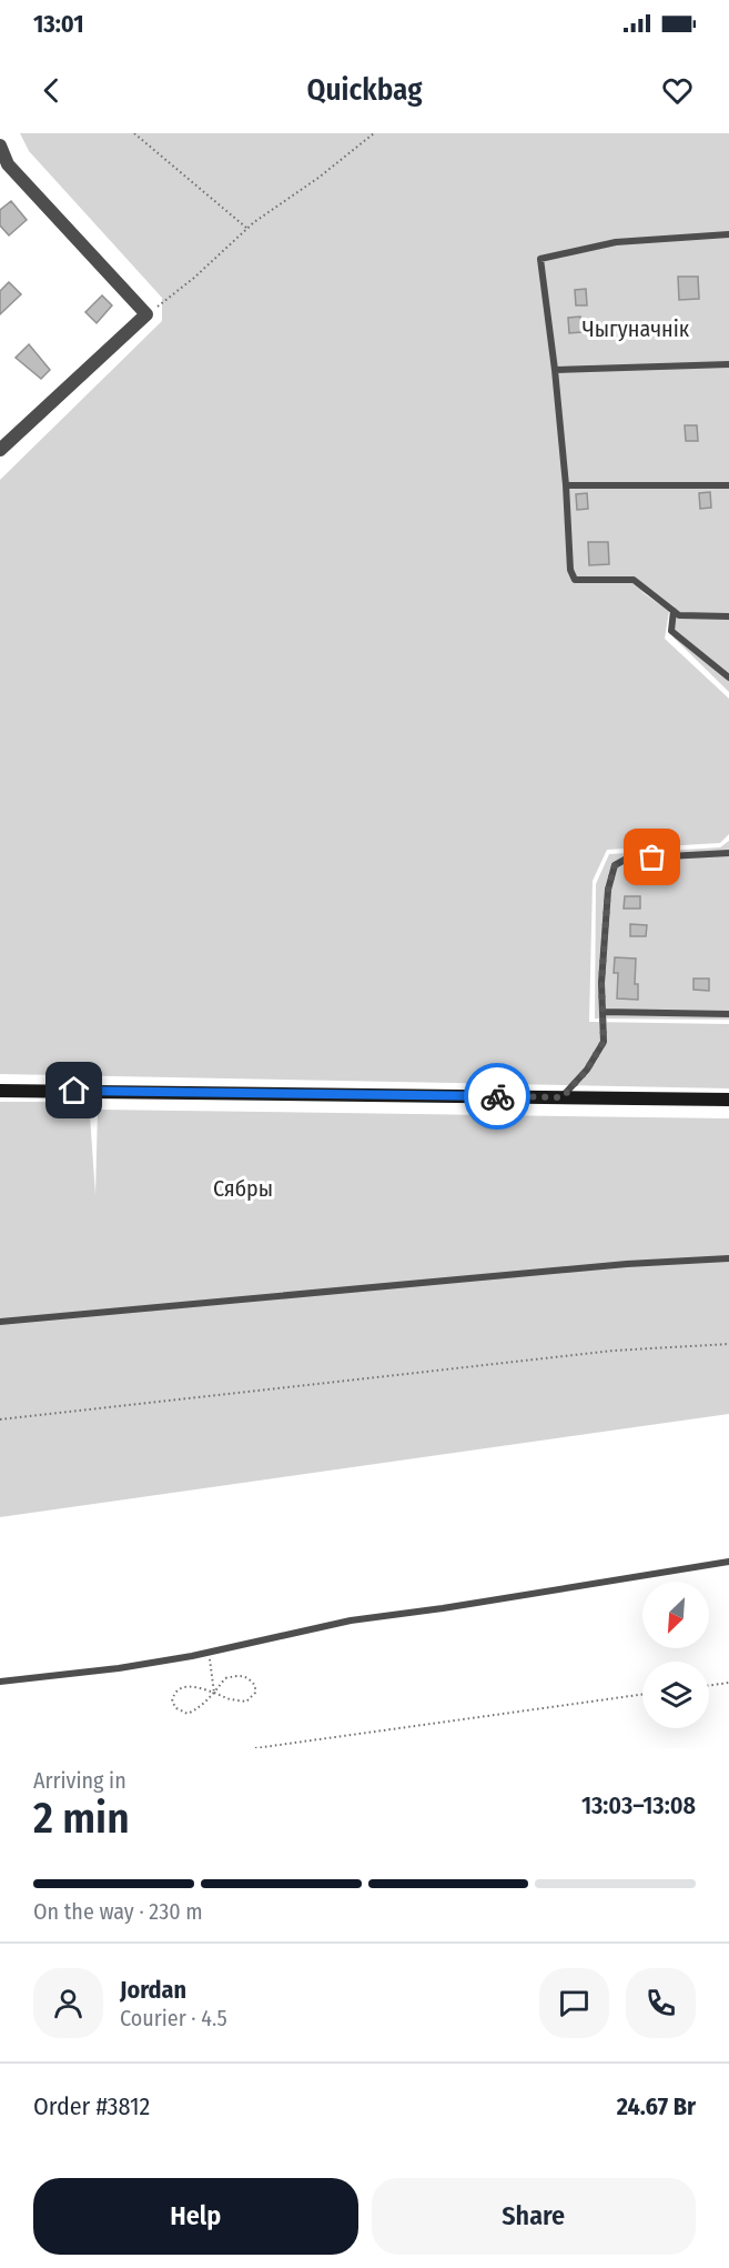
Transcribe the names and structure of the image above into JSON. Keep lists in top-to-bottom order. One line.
{"parks":["Чыгуначнік","Сябры"],"north":"bottom left","page":{"status":"13:01","header":"Quickbag","heading":["2 min","Arriving in","13:03–13:08"],"panel":["Jordan","Courier · 4.5","Order #3812","24.67 Br"],"bar":"On the way · 230 m","buttons":["Help","Share"]}}
